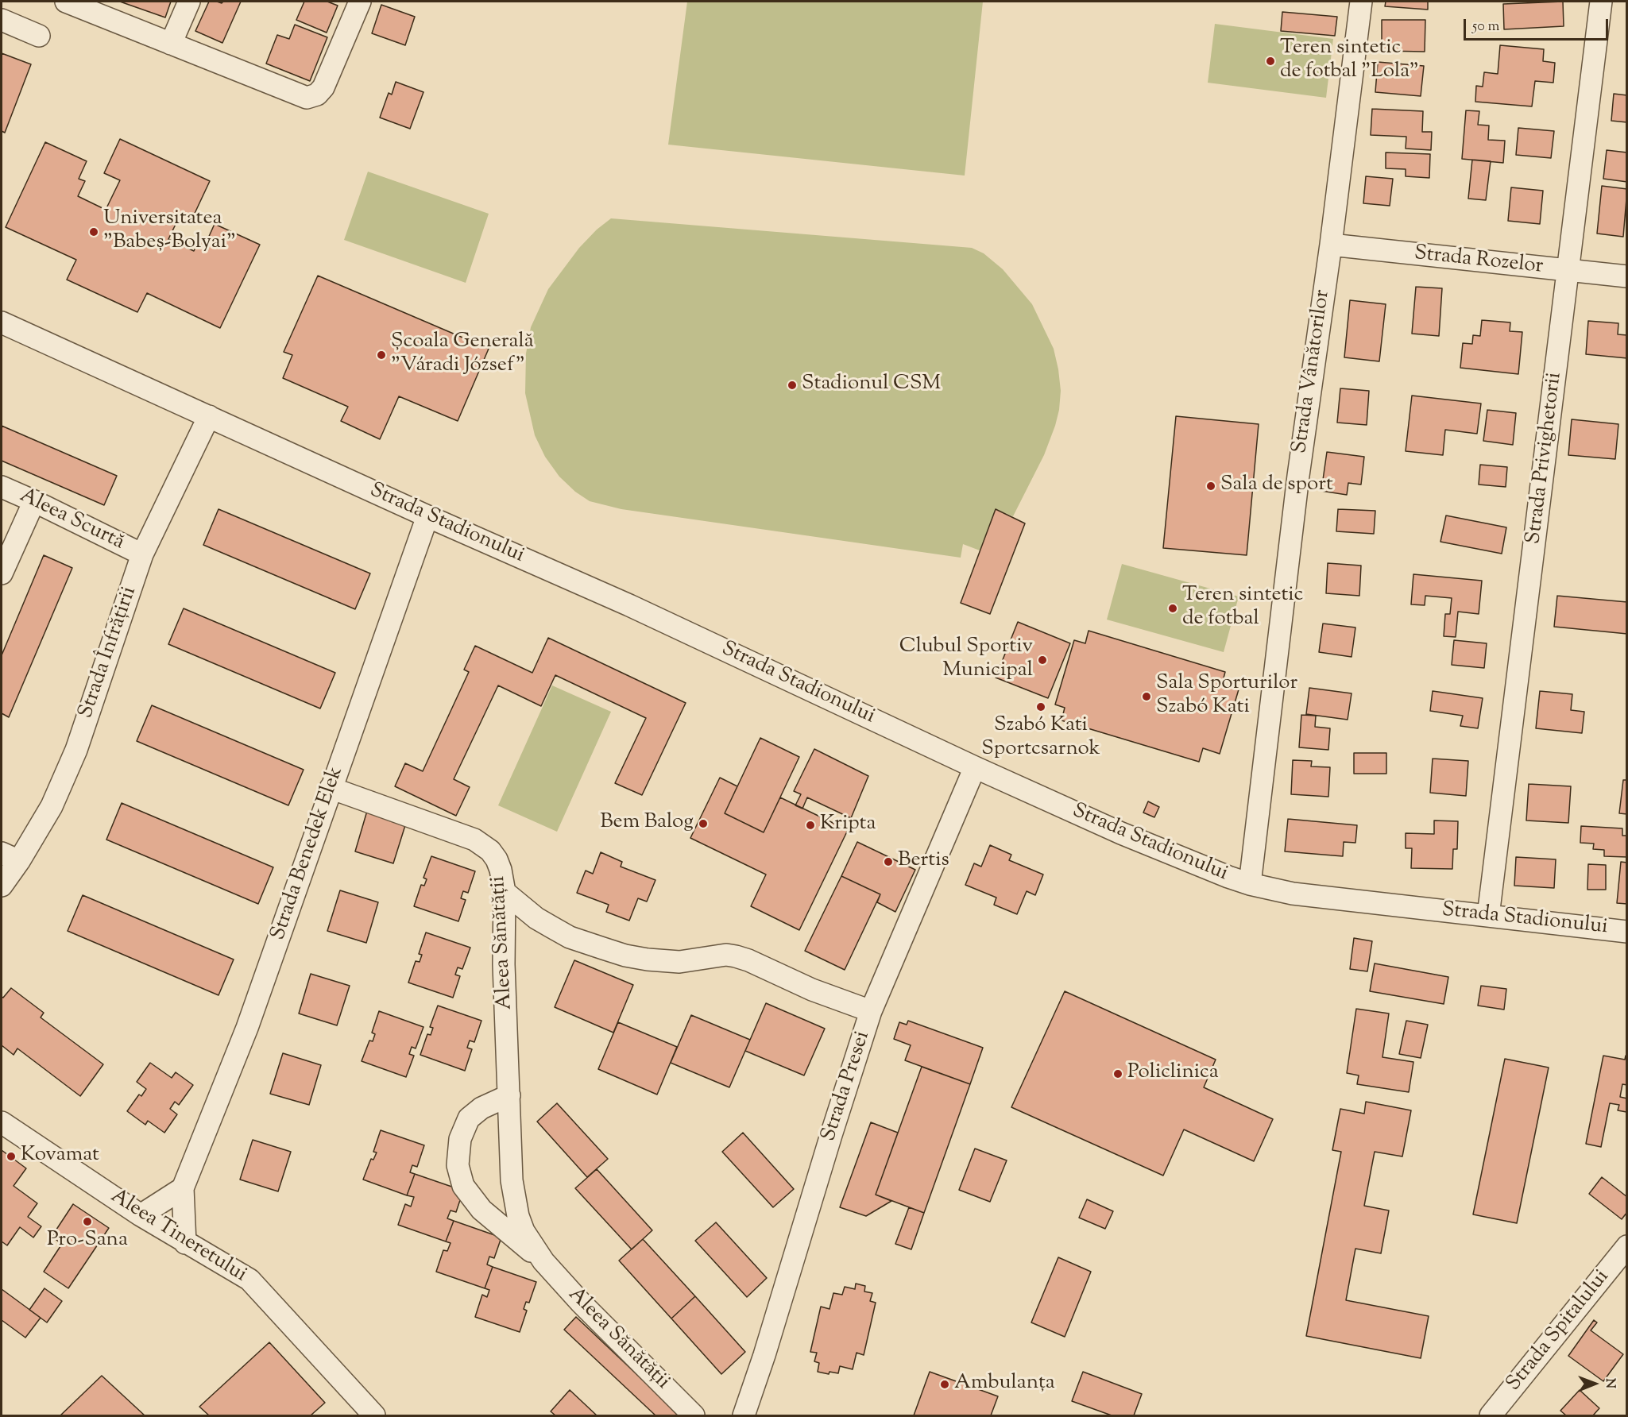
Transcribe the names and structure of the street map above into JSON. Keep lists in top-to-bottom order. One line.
{"streets":{"street":["Strada Rozelor","Strada Vânătorilor","Strada Privighetorii","Aleea Scurtă","Strada Stadionului","Strada Înfrățirii","Strada Benedek Elek","Aleea Sănătății","Strada Presei","Aleea Tineretului","Strada Spitalului"]},"crossings":[["Strada Rozelor","Strada Vânătorilor"],["Strada Rozelor","Strada Privighetorii"],["Strada Vânătorilor","Strada Stadionului"],["Strada Privighetorii","Strada Stadionului"],["Aleea Scurtă","Strada Înfrățirii"],["Strada Stadionului","Strada Înfrățirii"],["Strada Stadionului","Strada Benedek Elek"],["Strada Stadionului","Strada Presei"],["Strada Benedek Elek","Aleea Sănătății"],["Strada Benedek Elek","Aleea Tineretului"]],"places":["Teren sintetic de fotbal \"Lola\"","Universitatea \"Babeș-Bolyai\"","Școala Generală \"Váradi József\"","Stadionul CSM","Sala de sport","Teren sintetic de fotbal","Clubul Sportiv Municipal","Sala Sporturilor Szabó Kati","Szabó Kati Sportcsarnok","Bem Balog","Kripta","Bertis","Policlinica","Kovamat","Pro-Sana","Ambulanța"],"scale_bar":"50 m","north":"right"}
